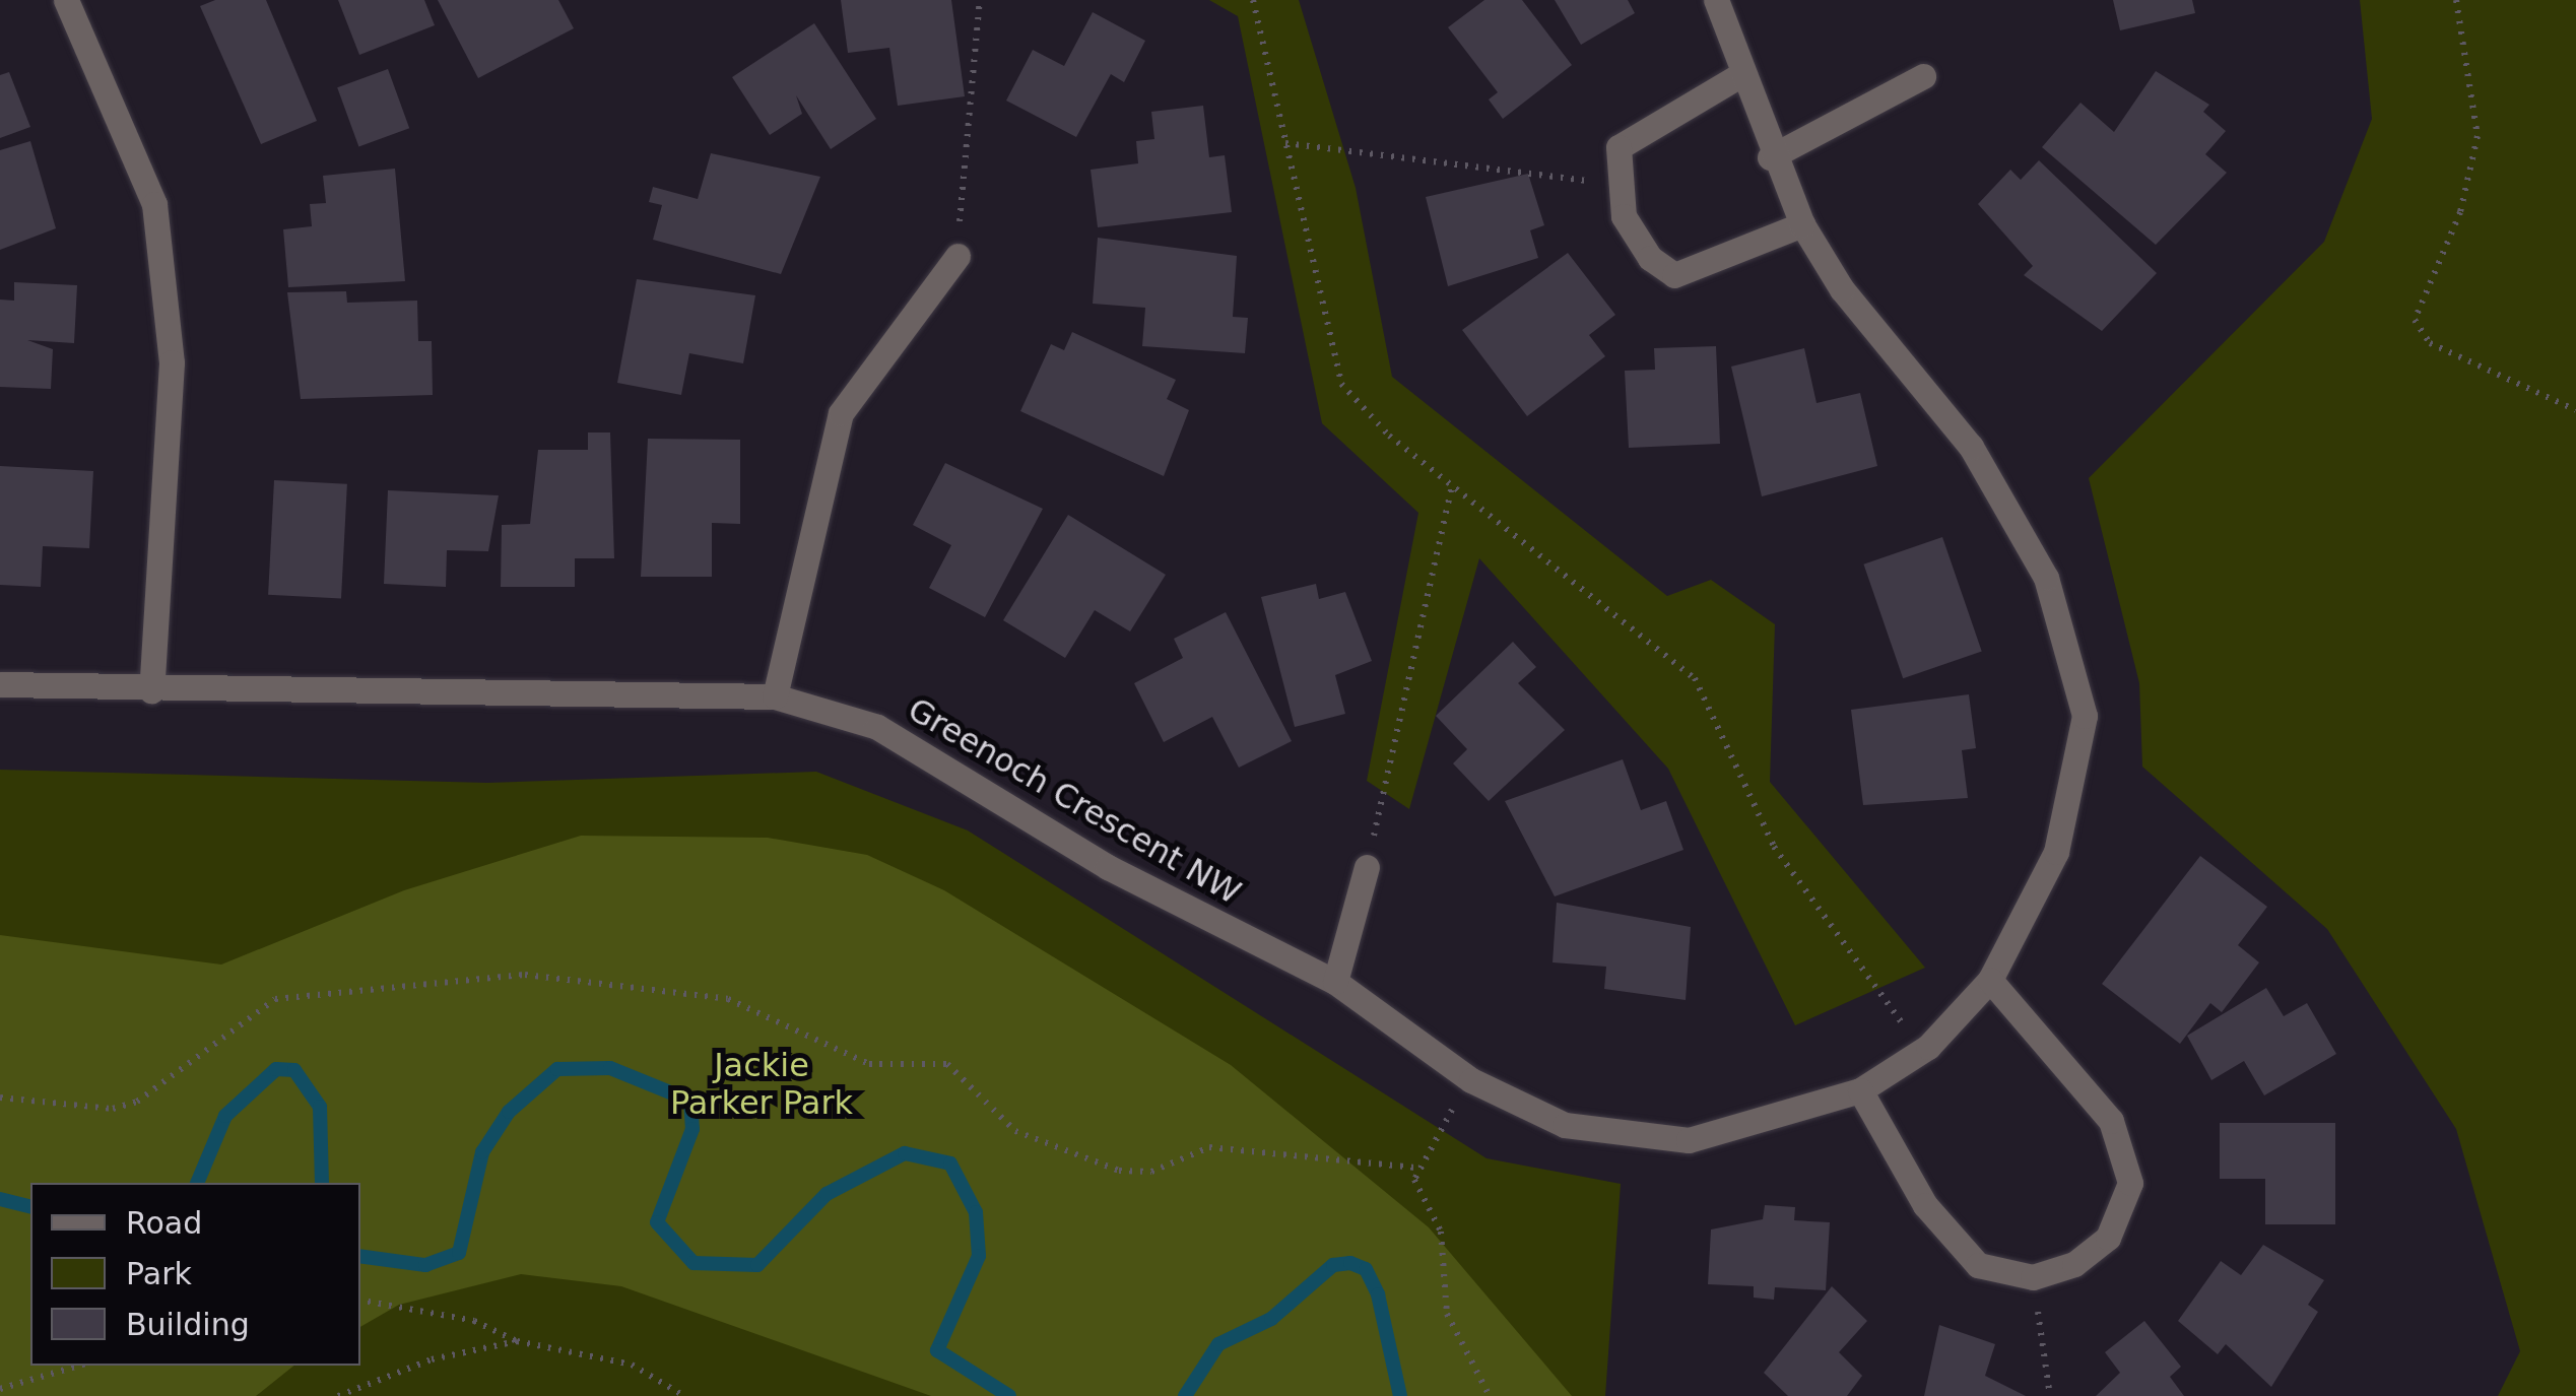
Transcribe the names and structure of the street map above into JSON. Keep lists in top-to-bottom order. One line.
{"streets":{"street":["Greenoch Crescent NW"]},"parks":["Jackie Parker Park"],"legend":["Road","Park","Building"]}
